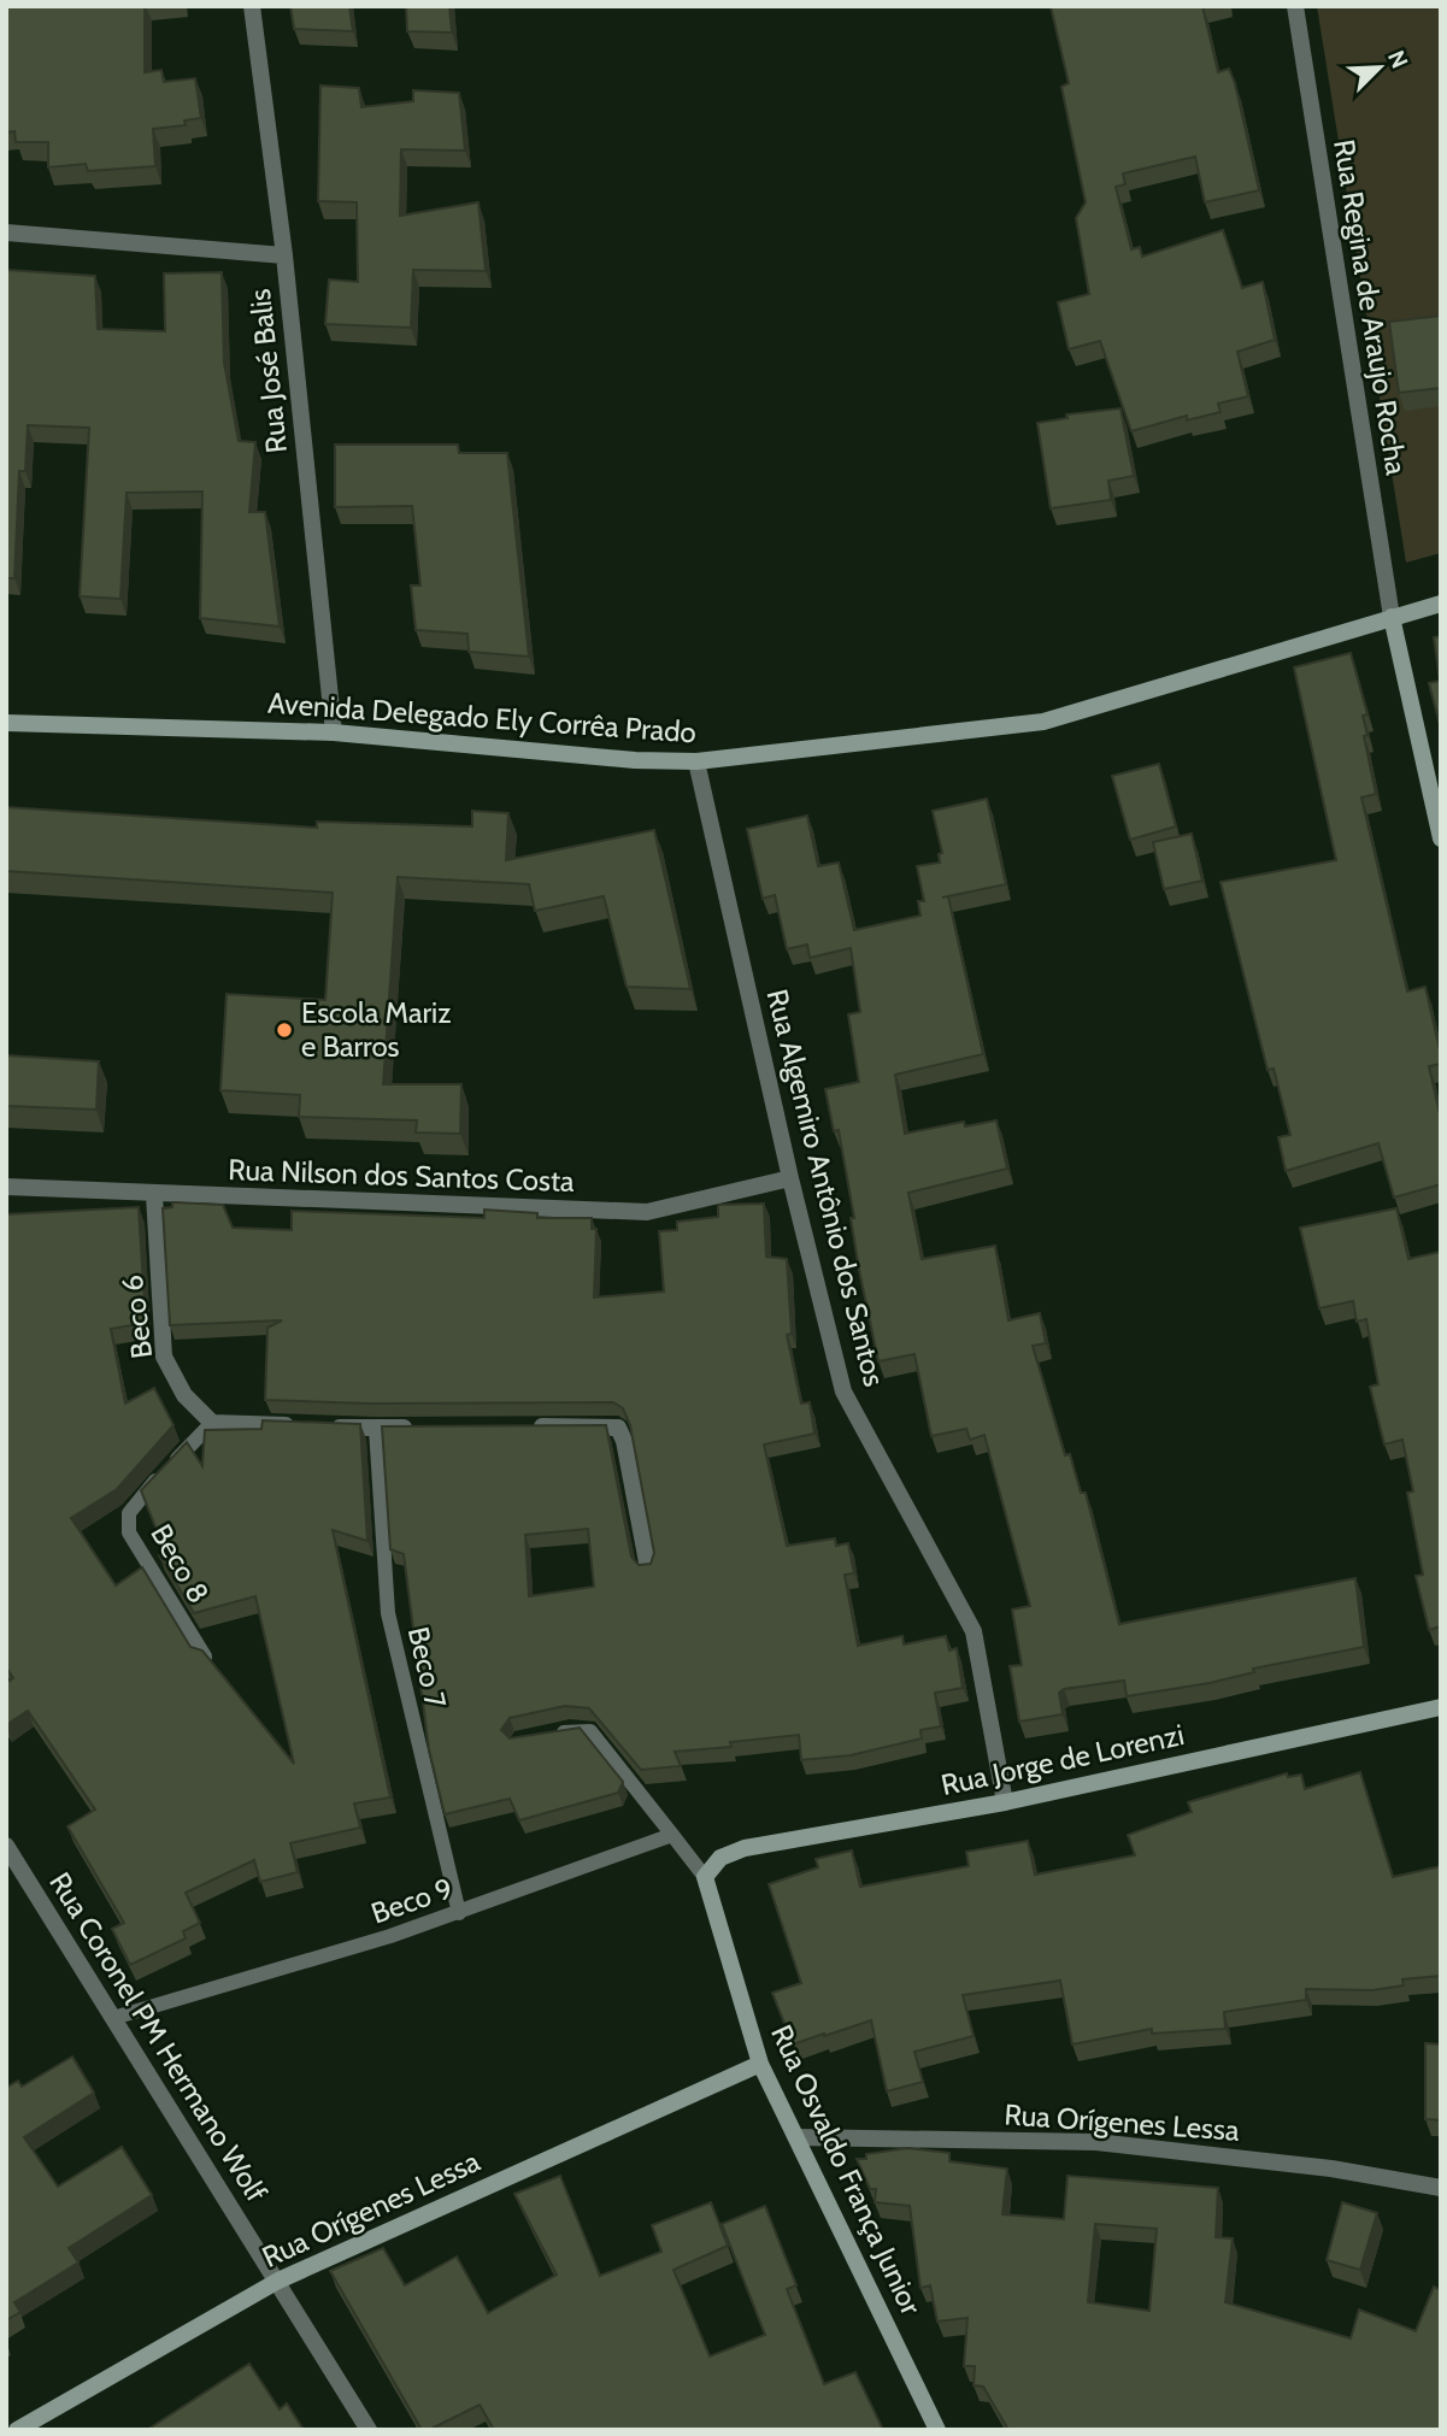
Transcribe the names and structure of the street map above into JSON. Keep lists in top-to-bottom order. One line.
{"streets":{"street":["Rua Regina de Araujo Rocha","Rua José Balis","Avenida Delegado Ely Corrêa Prado","Rua Nilson dos Santos Costa","Rua Algemiro Antônio dos Santos","Beco 6","Rua Jorge de Lorenzi","Rua Coronel PM Hermano Wolf","Rua Orígenes Lessa","Rua Osvaldo França Junior"],"lane":["Beco 8","Beco 7","Beco 9"]},"crossings":[["Rua Regina de Araujo Rocha","Avenida Delegado Ely Corrêa Prado"],["Rua José Balis","Avenida Delegado Ely Corrêa Prado"],["Avenida Delegado Ely Corrêa Prado","Rua Algemiro Antônio dos Santos"],["Rua Nilson dos Santos Costa","Rua Algemiro Antônio dos Santos"],["Rua Nilson dos Santos Costa","Beco 6"],["Rua Algemiro Antônio dos Santos","Rua Jorge de Lorenzi"],["Beco 6","Beco 8"],["Beco 7","Beco 9"],["Rua Jorge de Lorenzi","Rua Osvaldo França Junior"],["Beco 9","Rua Coronel PM Hermano Wolf"],["Rua Coronel PM Hermano Wolf","Rua Orígenes Lessa"],["Rua Orígenes Lessa","Rua Osvaldo França Junior"]],"places":["Escola Mariz e Barros"],"north":"top right"}
